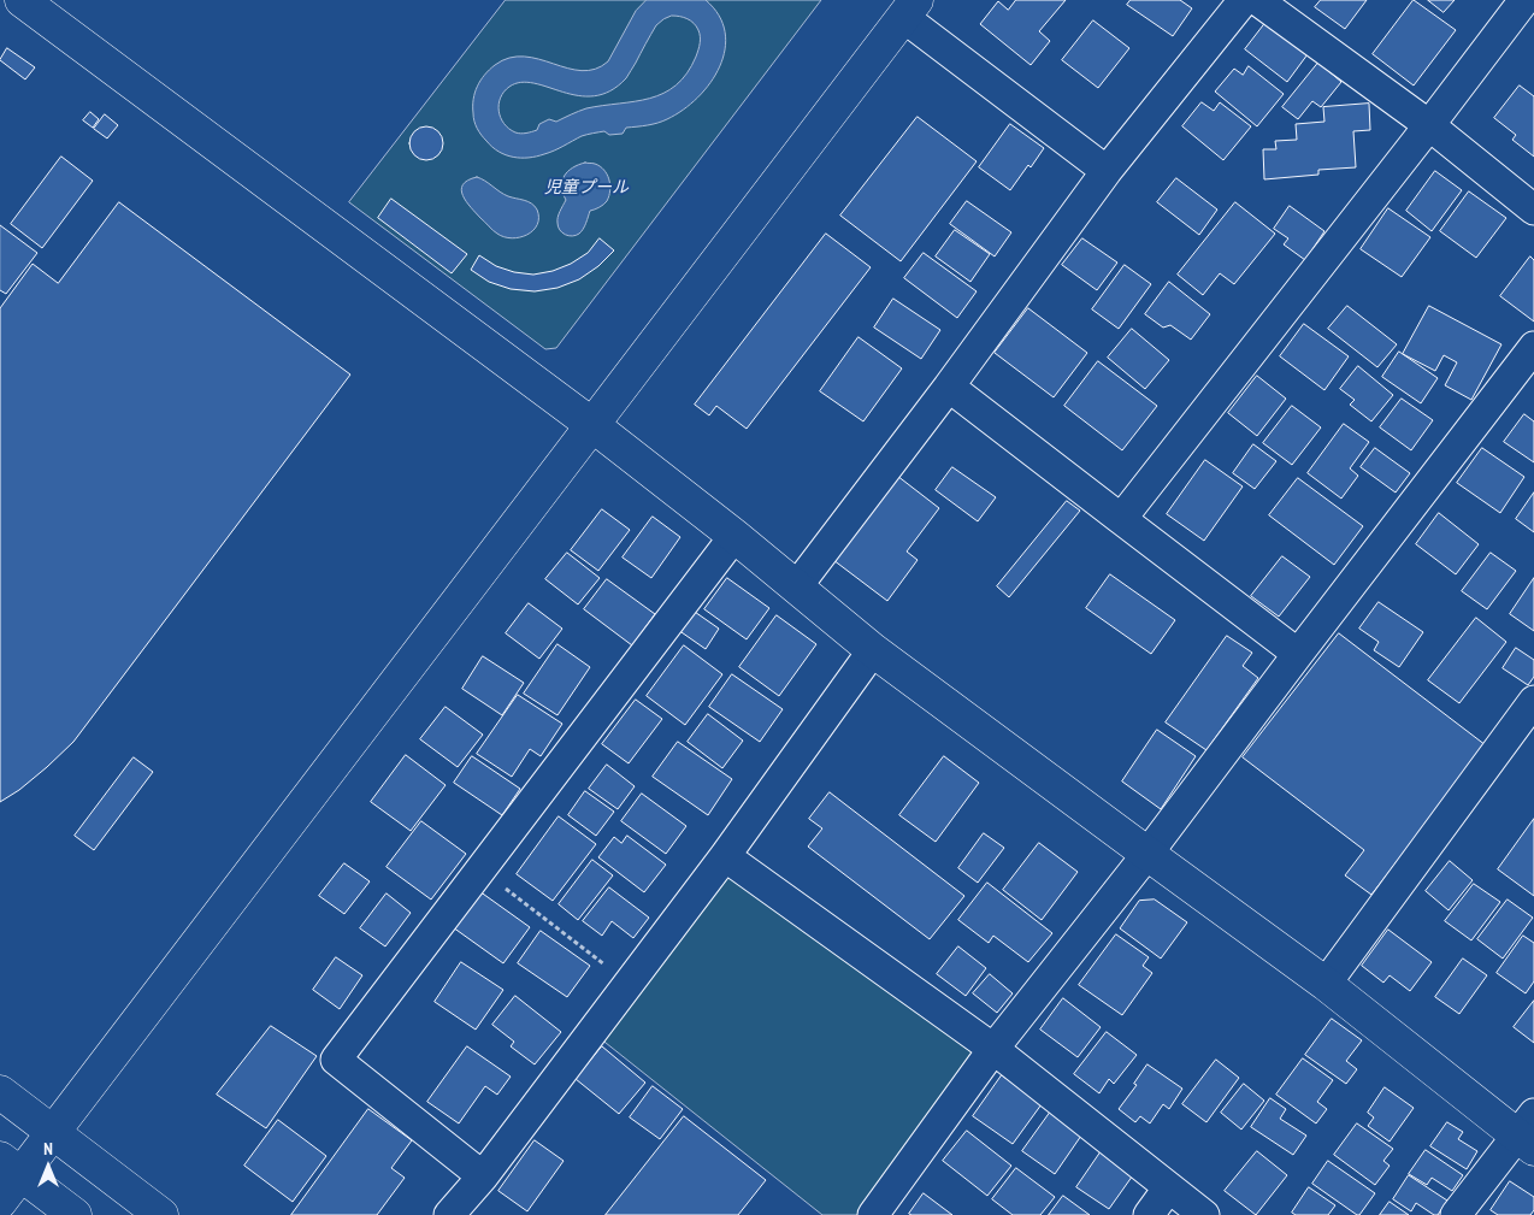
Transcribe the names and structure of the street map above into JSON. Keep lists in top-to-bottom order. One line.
{"water":["児童プール"],"north":"top"}
